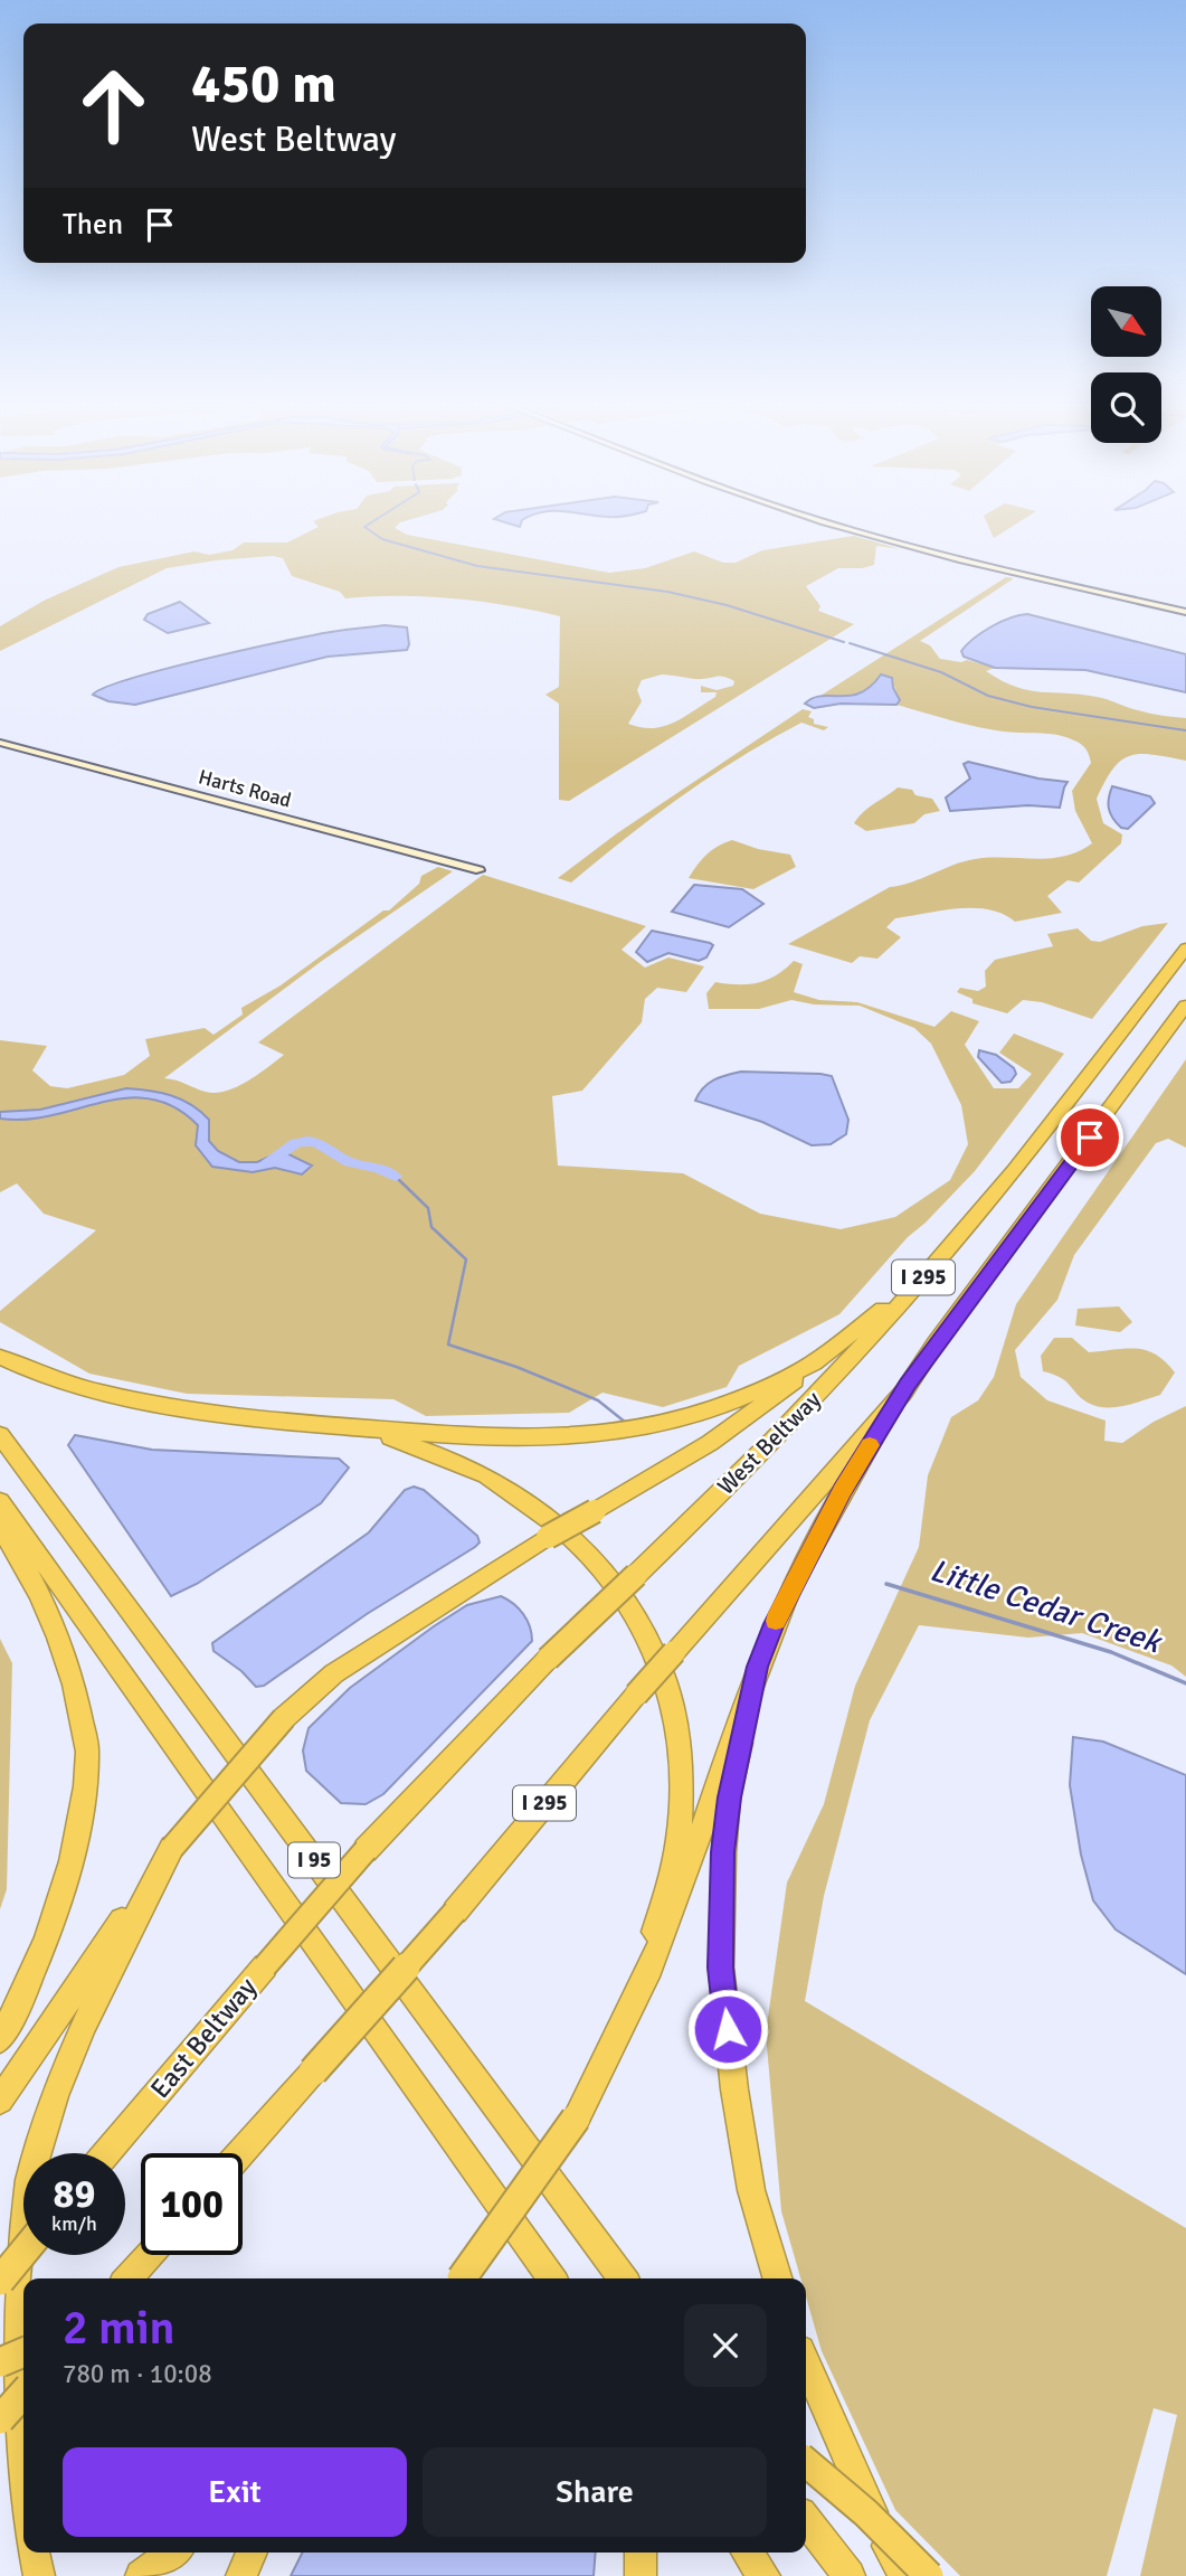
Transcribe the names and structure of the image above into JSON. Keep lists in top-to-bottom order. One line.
{"streets":{"highway":["I 295","West Beltway","I 95","East Beltway"],"street":["Harts Road"]},"crossings":[["West Beltway","East Beltway"]],"water":["Little Cedar Creek"],"north":"bottom right","page":{"turn":["450 m","West Beltway"],"then":"Then","speed":"89 km/h","limit":"100","heading":["2 min","780 m · 10:08"],"buttons":["Exit","Share"]}}
